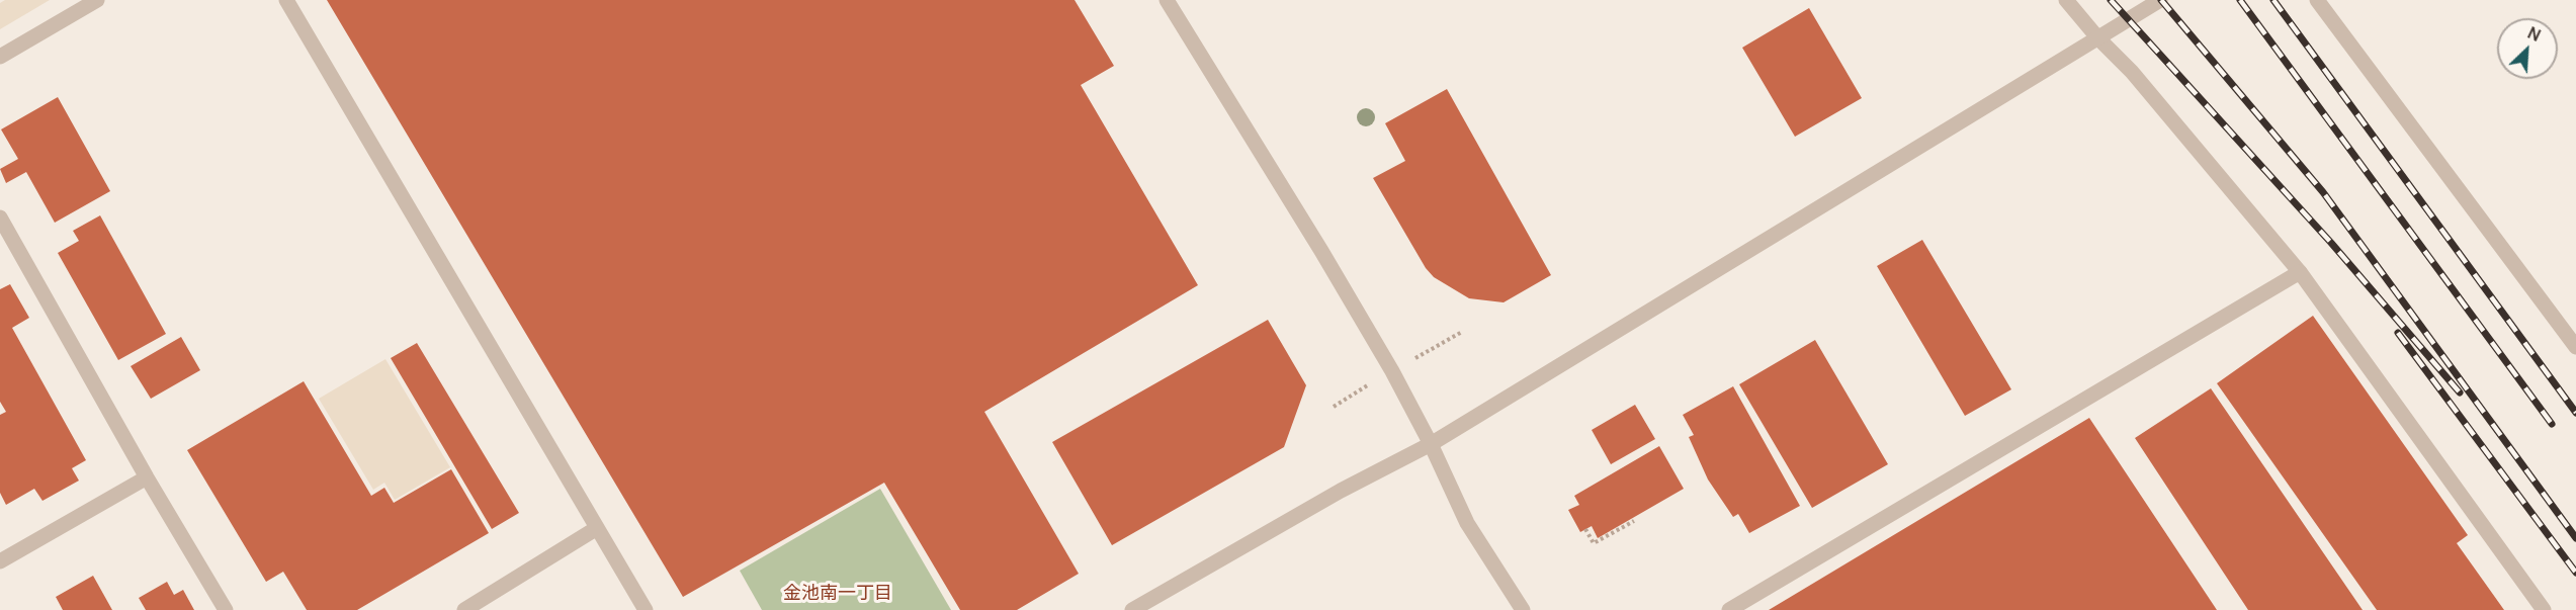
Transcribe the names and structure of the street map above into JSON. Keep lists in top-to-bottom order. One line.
{"districts":["金池南一丁目"],"north":"top right"}
